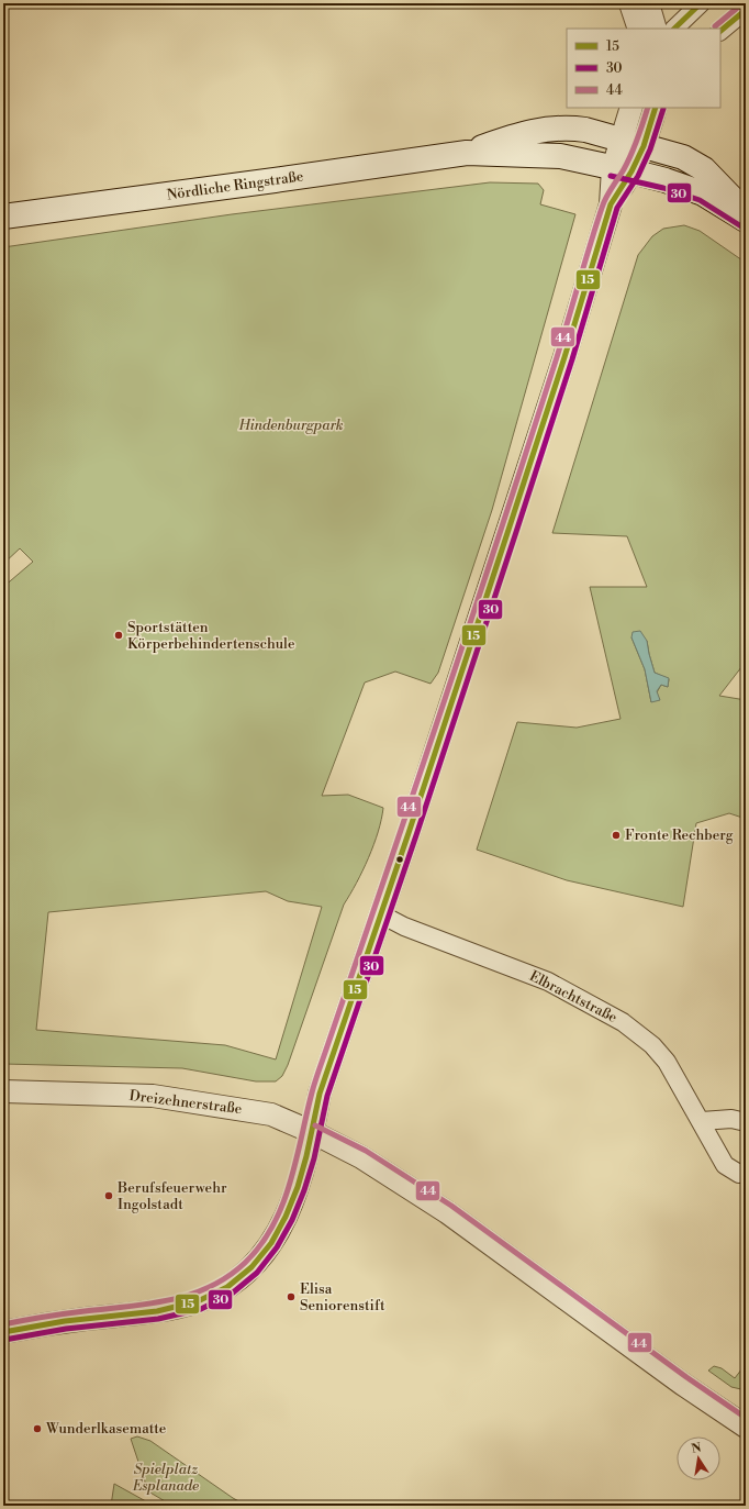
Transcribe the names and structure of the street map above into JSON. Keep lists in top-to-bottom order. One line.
{"streets":{"main road":["Nördliche Ringstraße"],"street":["Elbrachtstraße","Dreizehnerstraße"]},"parks":["Hindenburgpark","Spielplatz Esplanade"],"places":["Sportstätten Körperbehindertenschule","Fronte Rechberg","Berufsfeuerwehr Ingolstadt","Elisa Seniorenstift","Wunderlkasematte"],"lines":["transit line 15","transit line 44","transit line 30"],"legend":["15","30","44"],"north":"top"}
